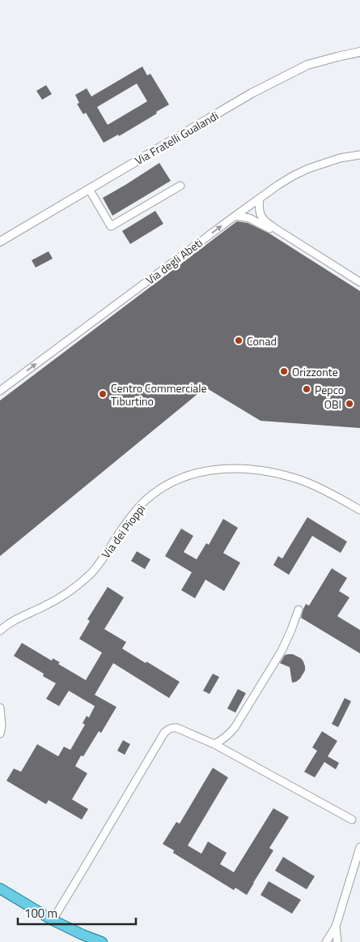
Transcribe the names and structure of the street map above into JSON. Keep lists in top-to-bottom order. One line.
{"streets":{"street":["Via Fratelli Gualandi","Via degli Abeti","Via dei Pioppi"]},"one_way":["Via degli Abeti"],"places":["Conad","Orizzonte","Pepco","Centro Commerciale Tiburtino","OBI"],"scale_bar":"100 m"}
